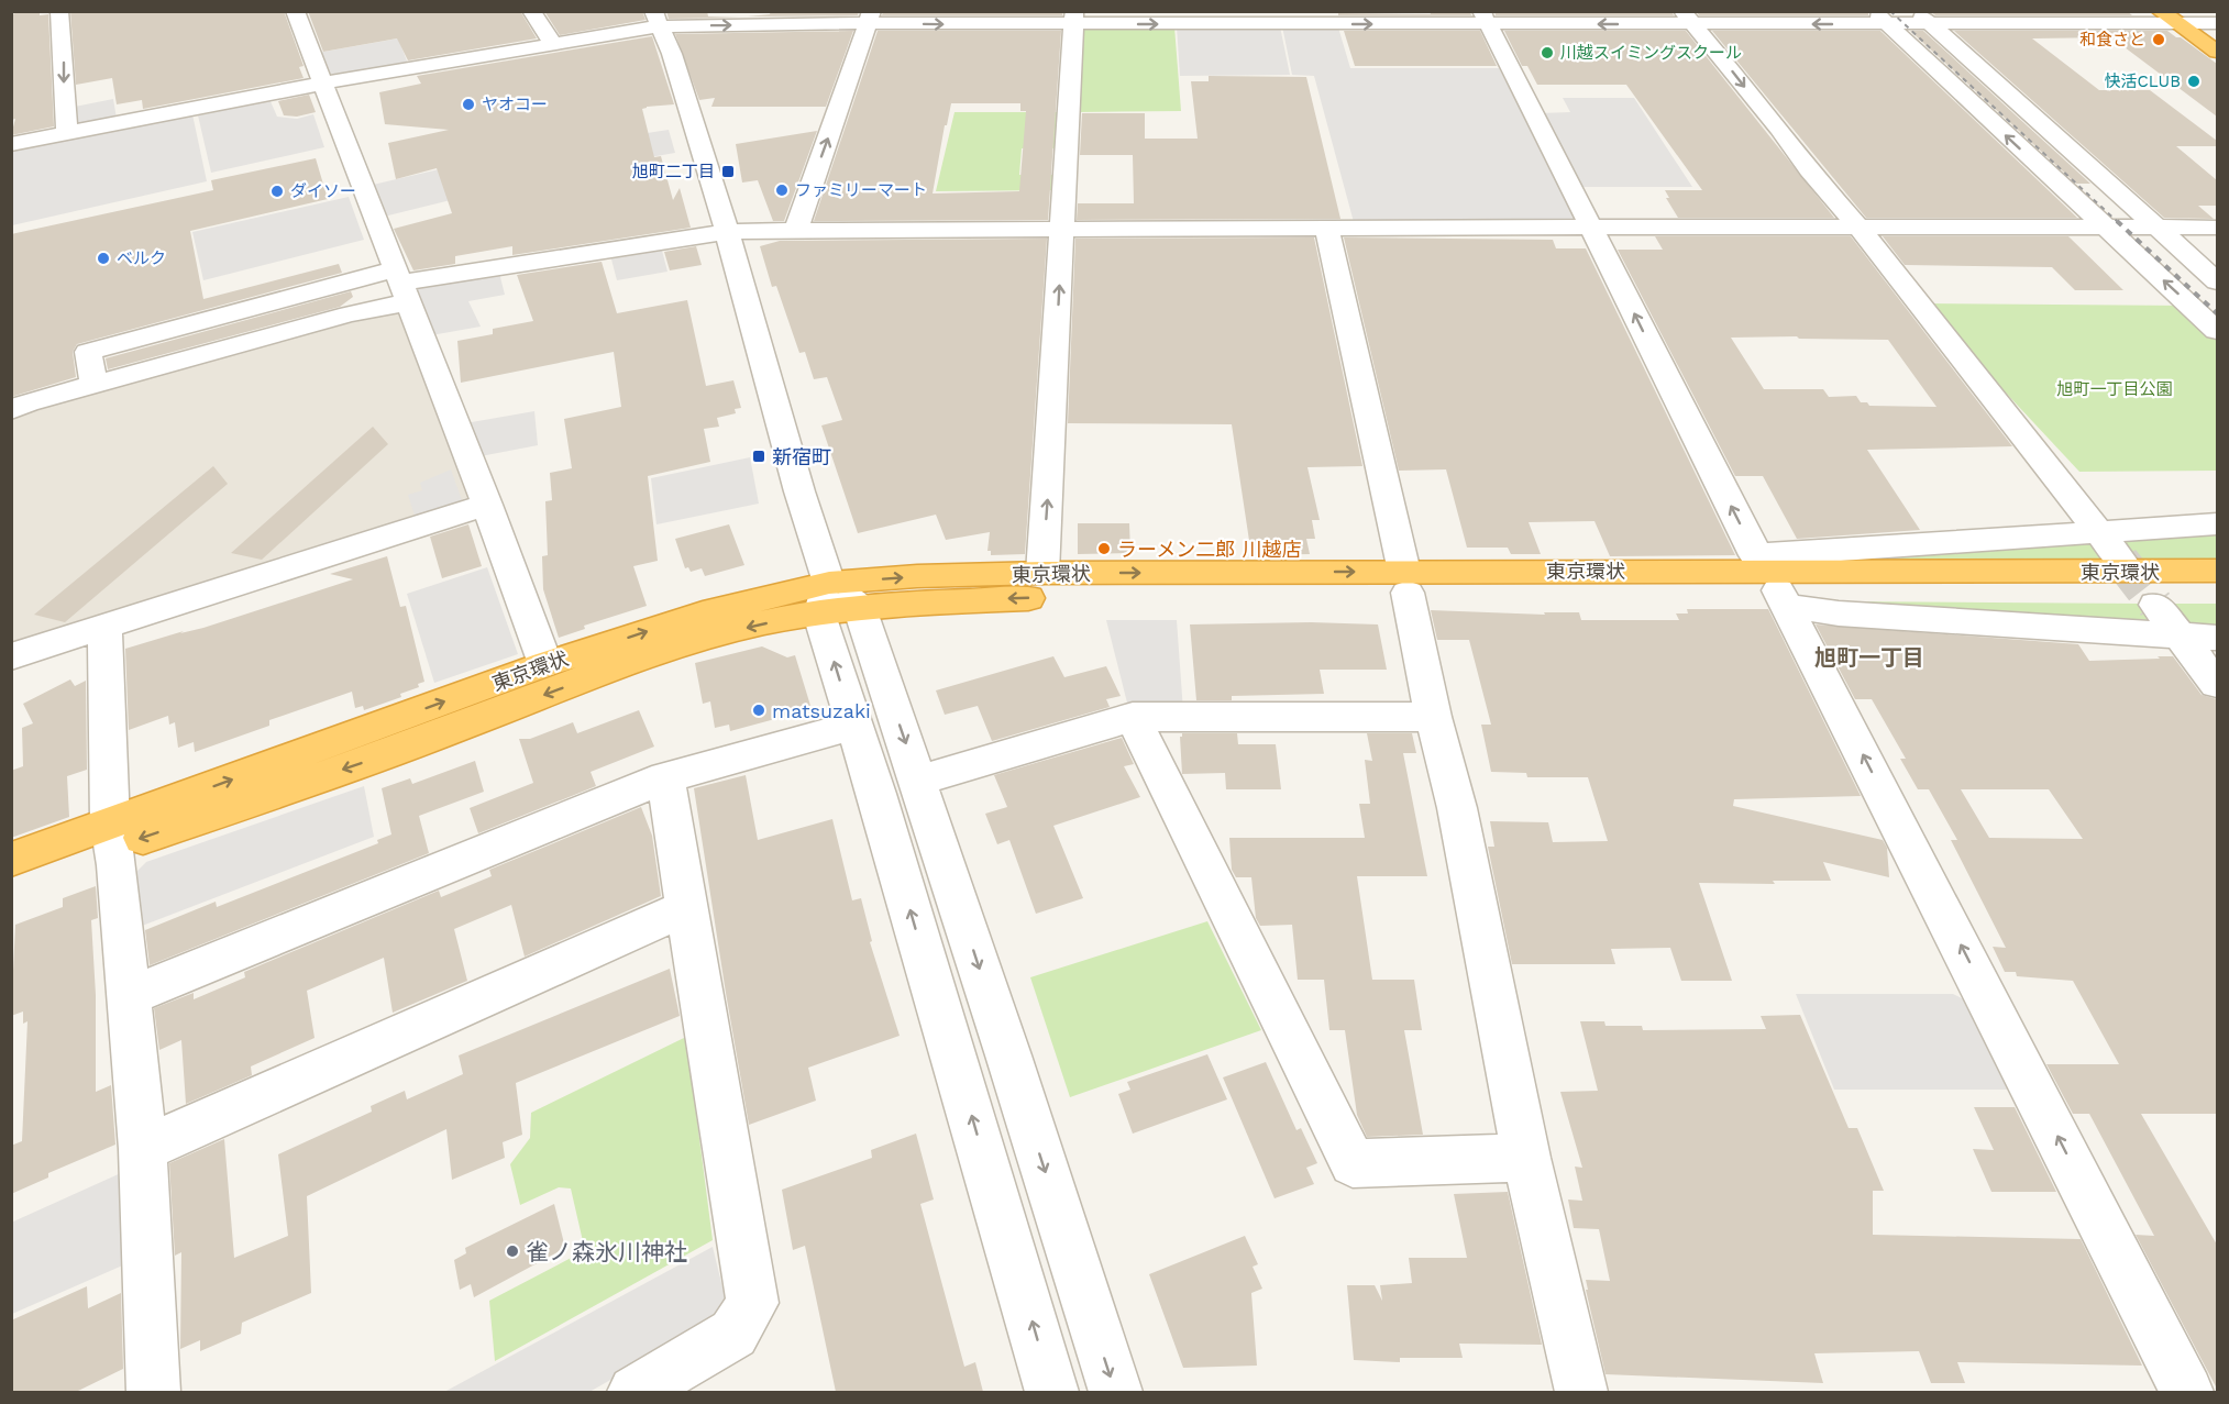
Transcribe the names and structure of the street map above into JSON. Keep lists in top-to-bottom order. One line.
{"streets":{"highway":["東京環状"]},"districts":["旭町一丁目"],"parks":["旭町一丁目公園"],"places":{"other":["和食さと","川越スイミングスクール","快活CLUB","ヤオコー","ファミリーマート","ダイソー","ベルク","ラーメン二郎 川越店","matsuzaki","雀ノ森氷川神社"],"transit":["旭町二丁目","新宿町"]}}
